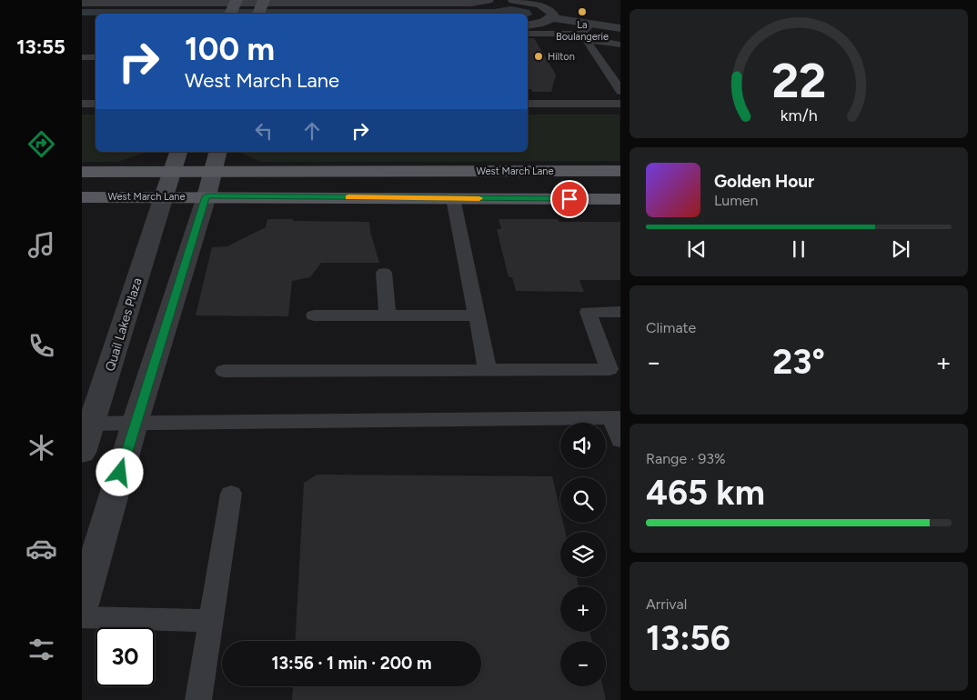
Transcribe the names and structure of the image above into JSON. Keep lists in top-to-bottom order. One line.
{"streets":{"main road":["West March Lane"],"street":["Quail Lakes Plaza"]},"crossings":[["West March Lane","Quail Lakes Plaza"]],"places":["La Boulangerie","Hilton"],"page":{"tabs":"13:55","turn":["100 m","West March Lane"],"song":["Golden Hour","Lumen"],"tile":["Climate",["Range · 93%","465 km"],["Arrival","13:56"]],"heat":["−","23°","+"],"map_buttons":["+","−"],"limit":"30","trip":"13:56 · 1 min · 200 m","gauge":["22","km/h"]}}
